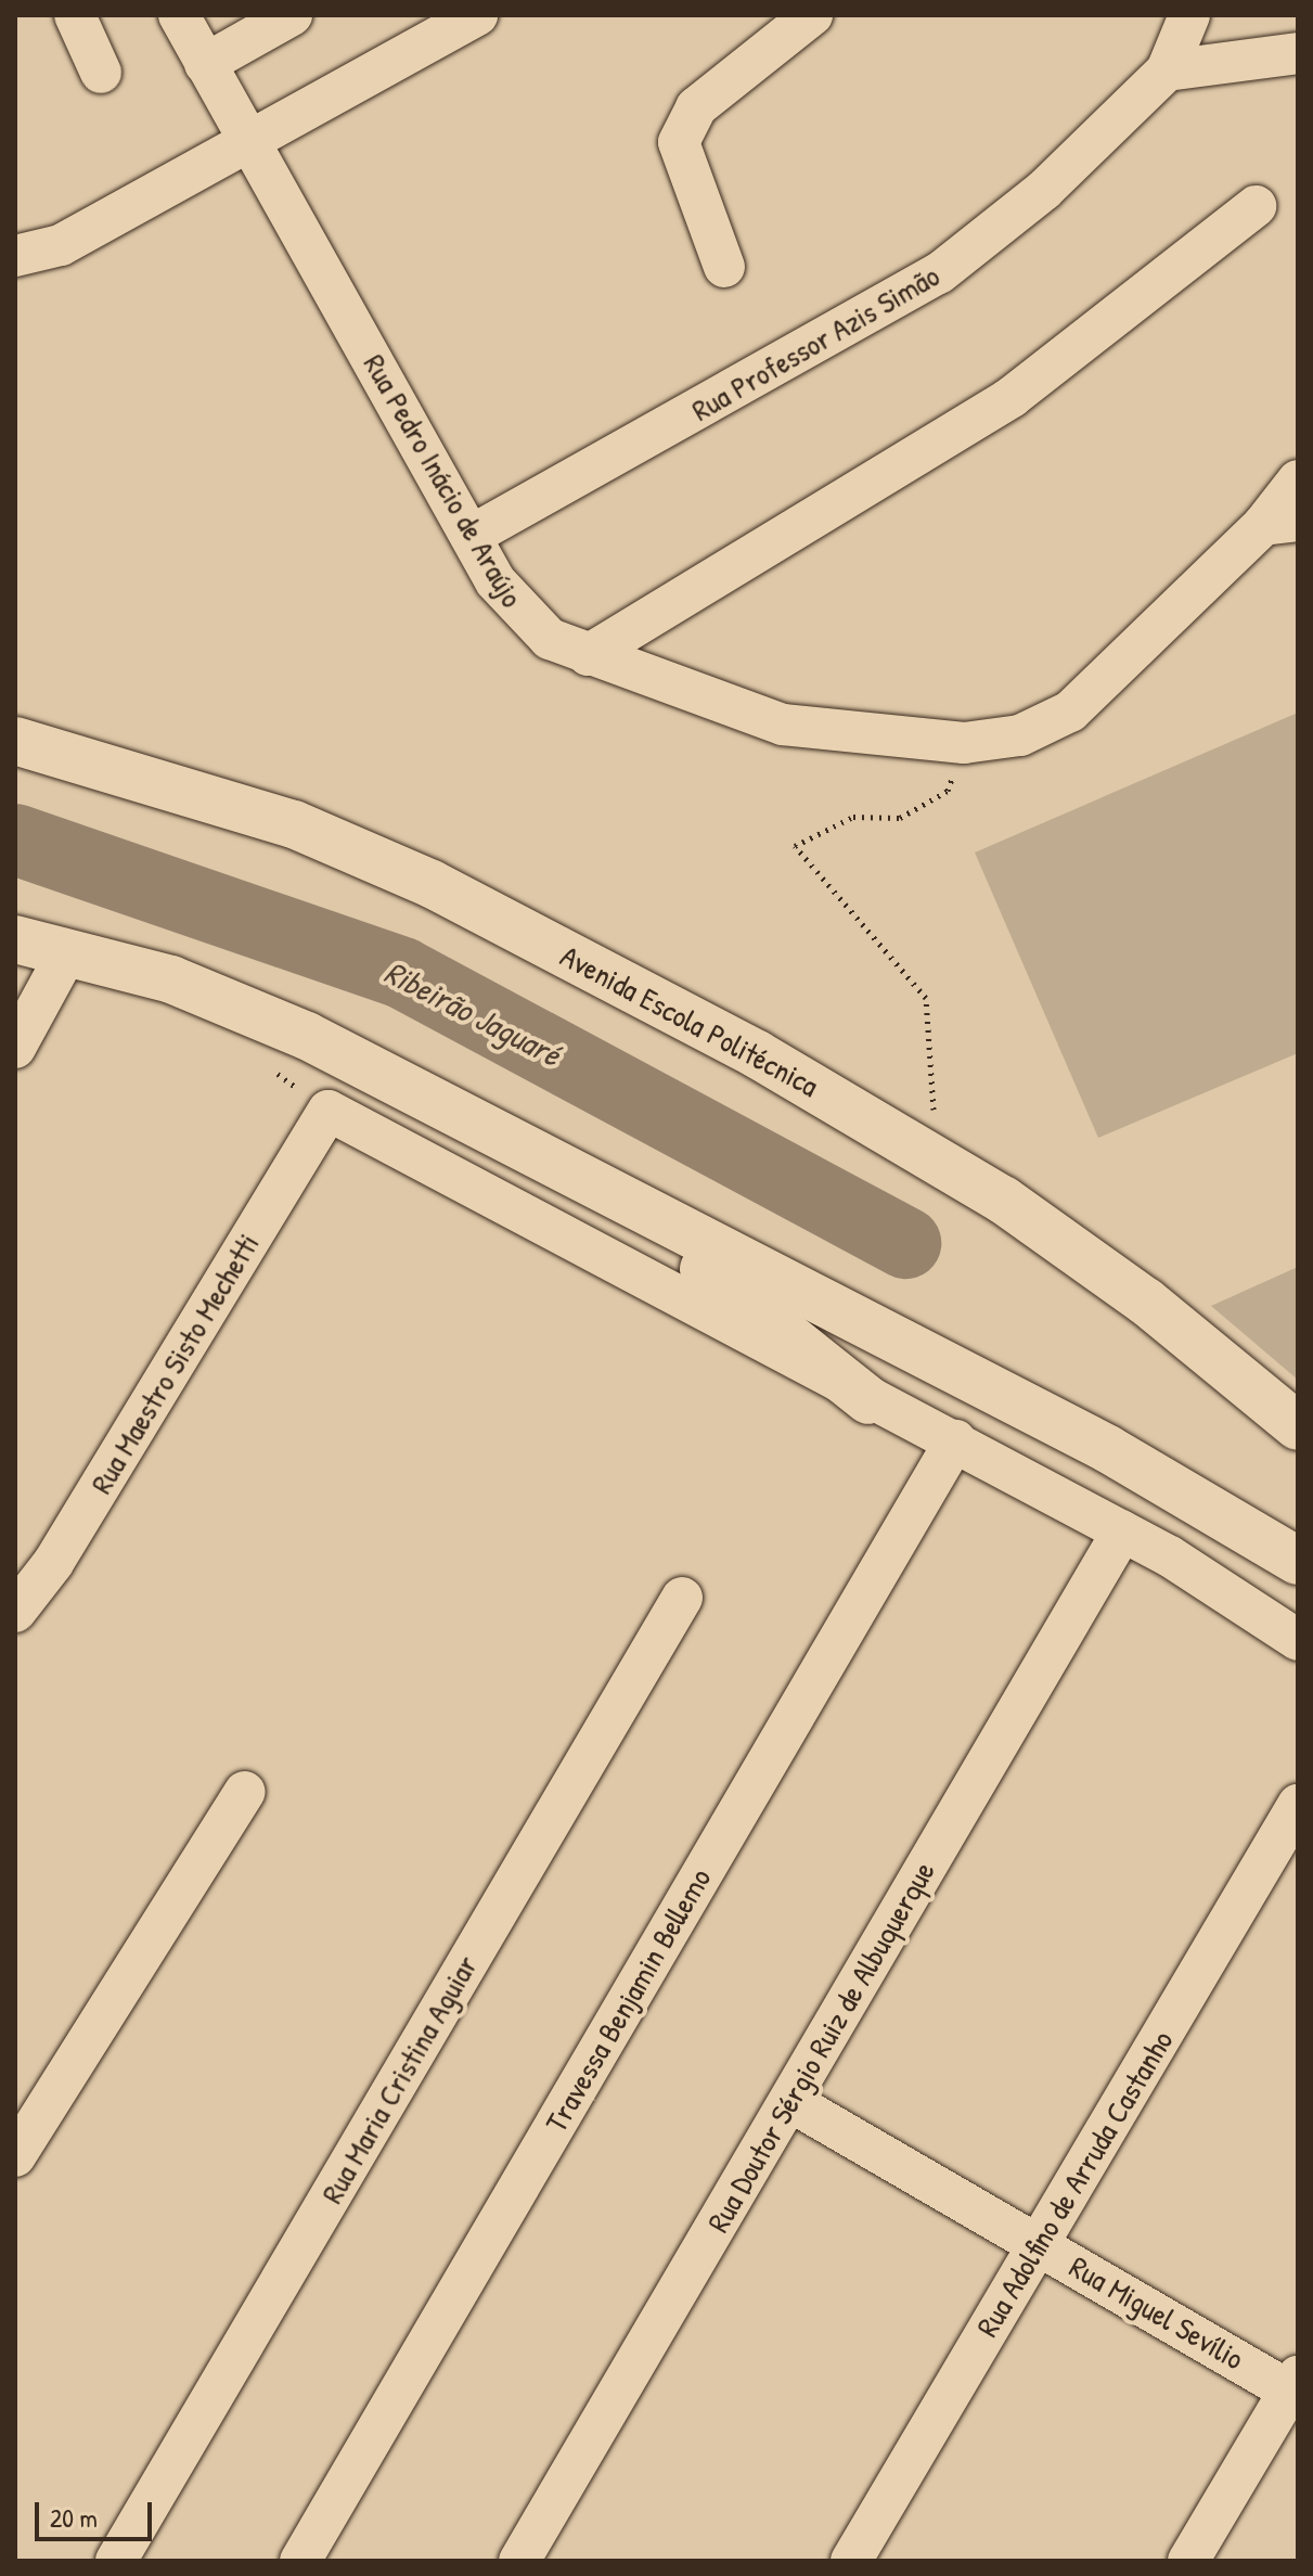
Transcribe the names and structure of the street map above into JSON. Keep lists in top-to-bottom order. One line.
{"streets":{"highway":["Avenida Escola Politécnica"],"street":["Rua Professor Azis Simão","Rua Pedro Inácio de Araújo","Rua Maestro Sisto Mechetti","Travessa Benjamin Bellemo","Rua Doutor Sérgio Ruiz de Albuquerque","Rua Maria Cristina Aguiar","Rua Adolfino de Arruda Castanho","Rua Miguel Sevílio"]},"crossings":[["Rua Professor Azis Simão","Rua Pedro Inácio de Araújo"],["Rua Doutor Sérgio Ruiz de Albuquerque","Rua Miguel Sevílio"],["Rua Adolfino de Arruda Castanho","Rua Miguel Sevílio"]],"water":["Ribeirão Jaguaré"],"scale_bar":"20 m"}
